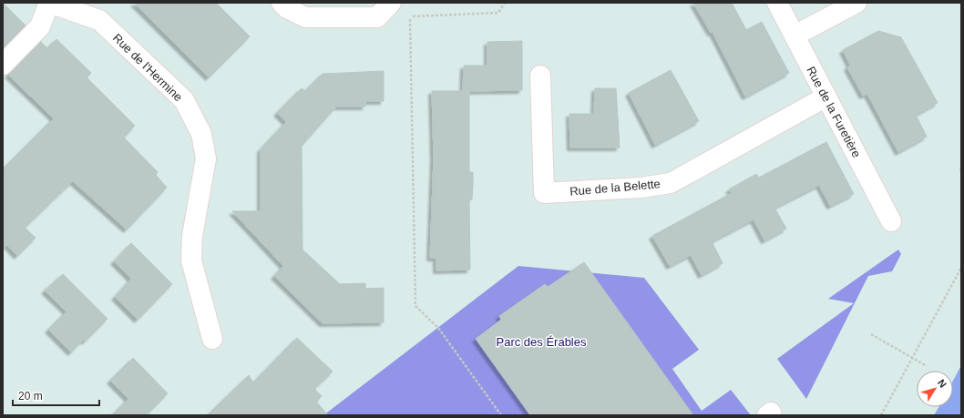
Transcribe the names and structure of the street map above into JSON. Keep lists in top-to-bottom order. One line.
{"streets":{"street":["Rue de l'Hermine","Rue de la Furetière","Rue de la Belette"]},"crossings":[["Rue de la Furetière","Rue de la Belette"]],"parks":["Parc des Érables"],"scale_bar":"20 m","north":"top right"}
